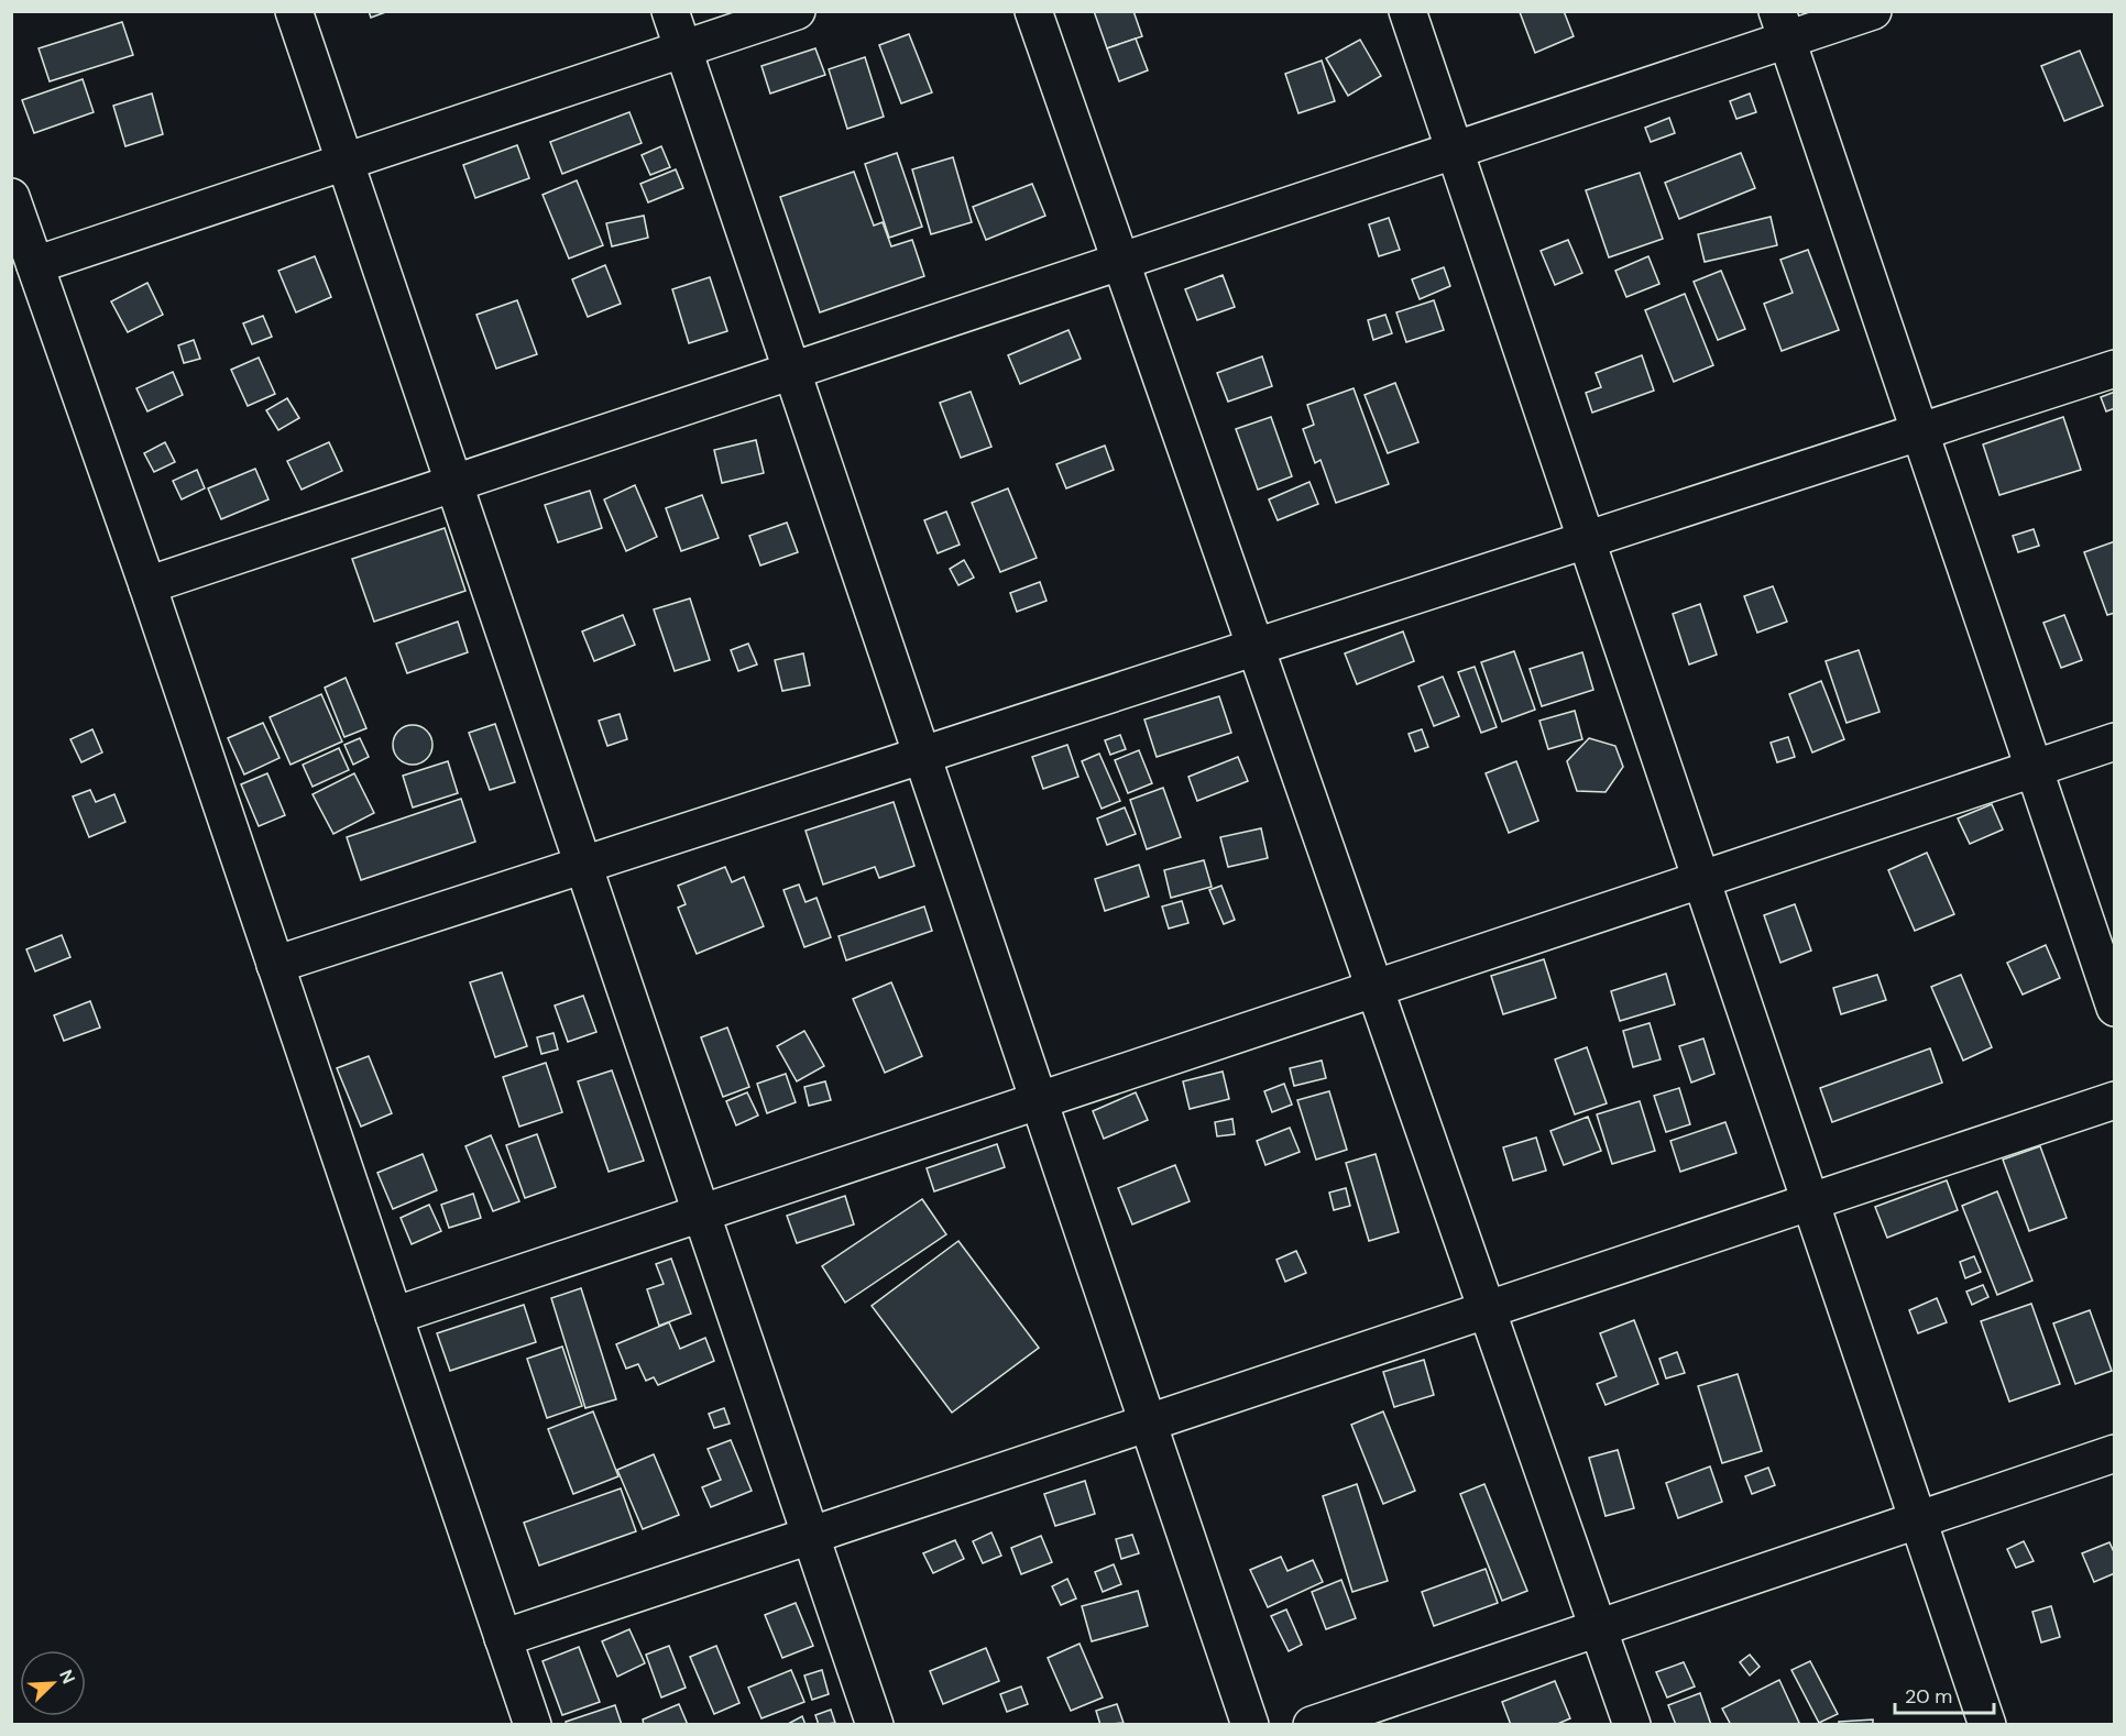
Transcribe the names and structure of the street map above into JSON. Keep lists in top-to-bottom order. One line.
{"scale_bar":"20 m","north":"top right"}
